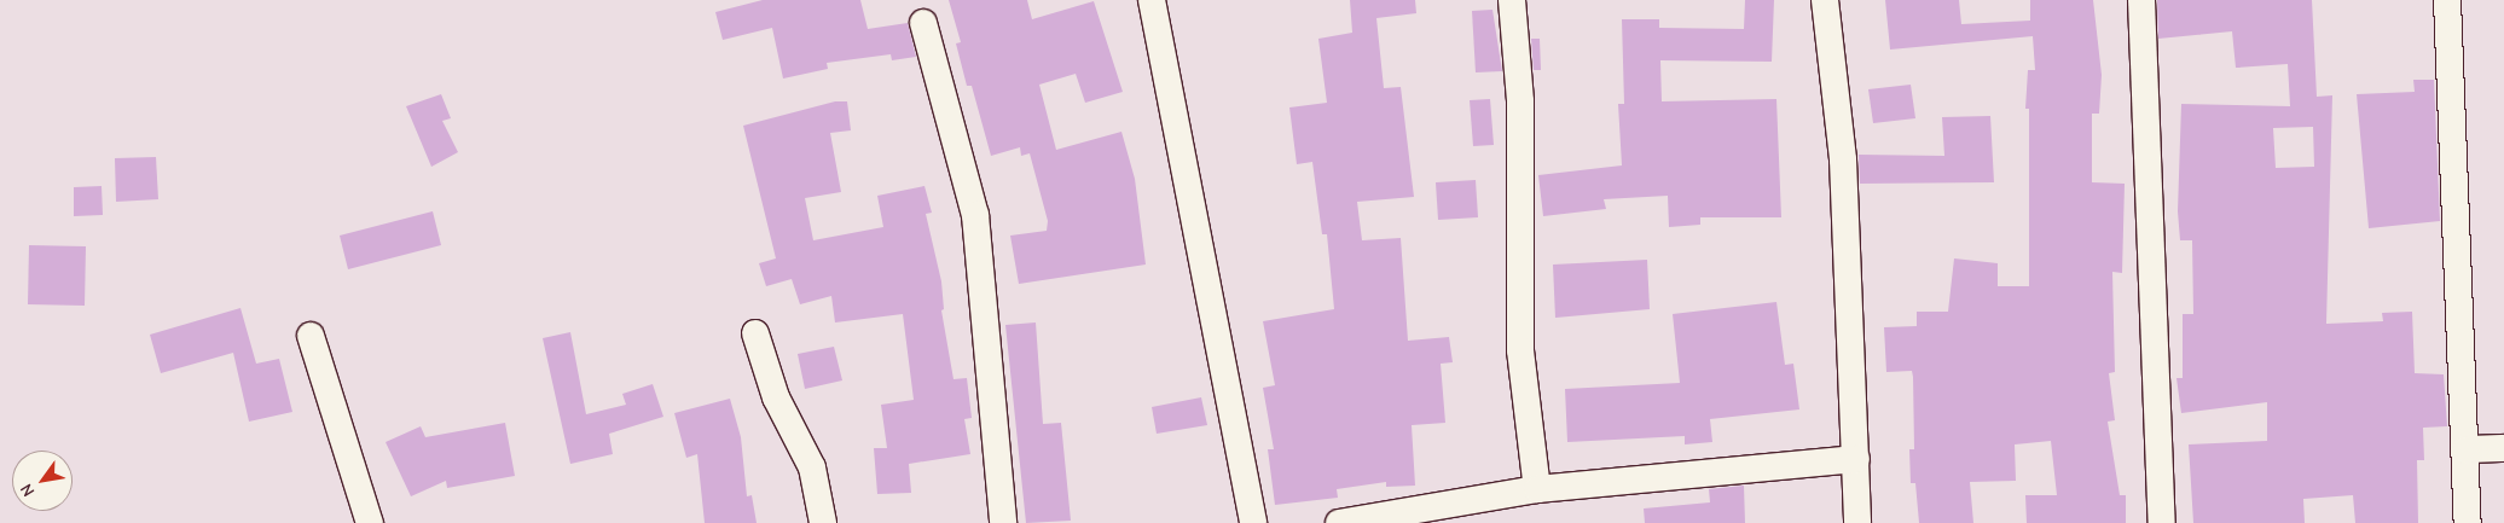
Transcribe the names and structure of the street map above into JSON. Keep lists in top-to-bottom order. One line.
{"north":"bottom left"}
